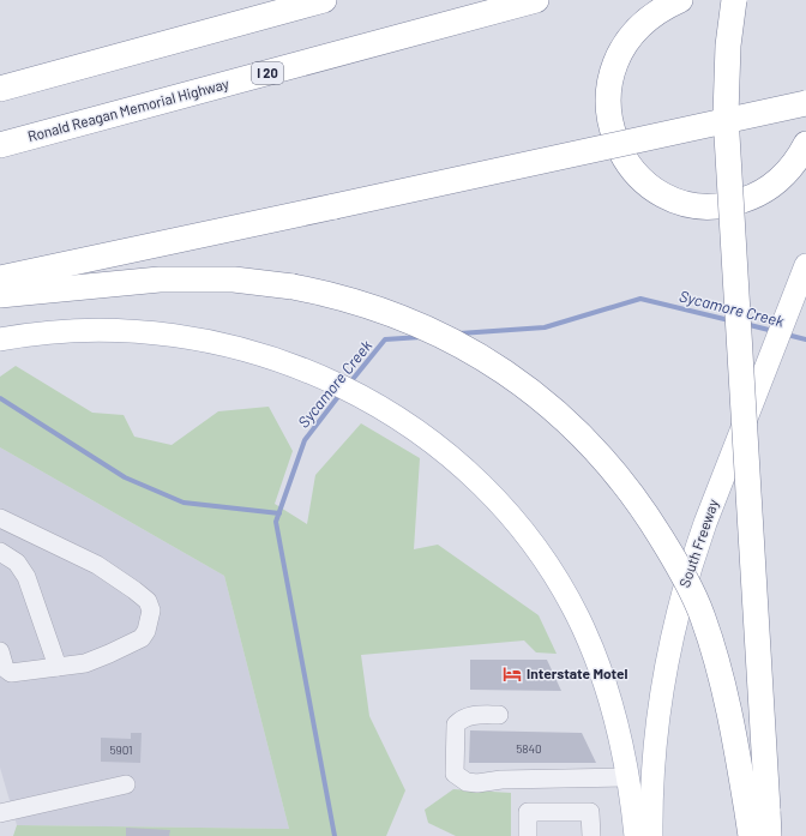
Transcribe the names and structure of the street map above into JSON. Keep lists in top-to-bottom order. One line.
{"streets":{"highway":["I 20","Ronald Reagan Memorial Highway"],"main road":["South Freeway"]},"water":["Sycamore Creek"],"places":{"hotel":["Interstate Motel"]},"house_numbers":["5840","5901"]}
